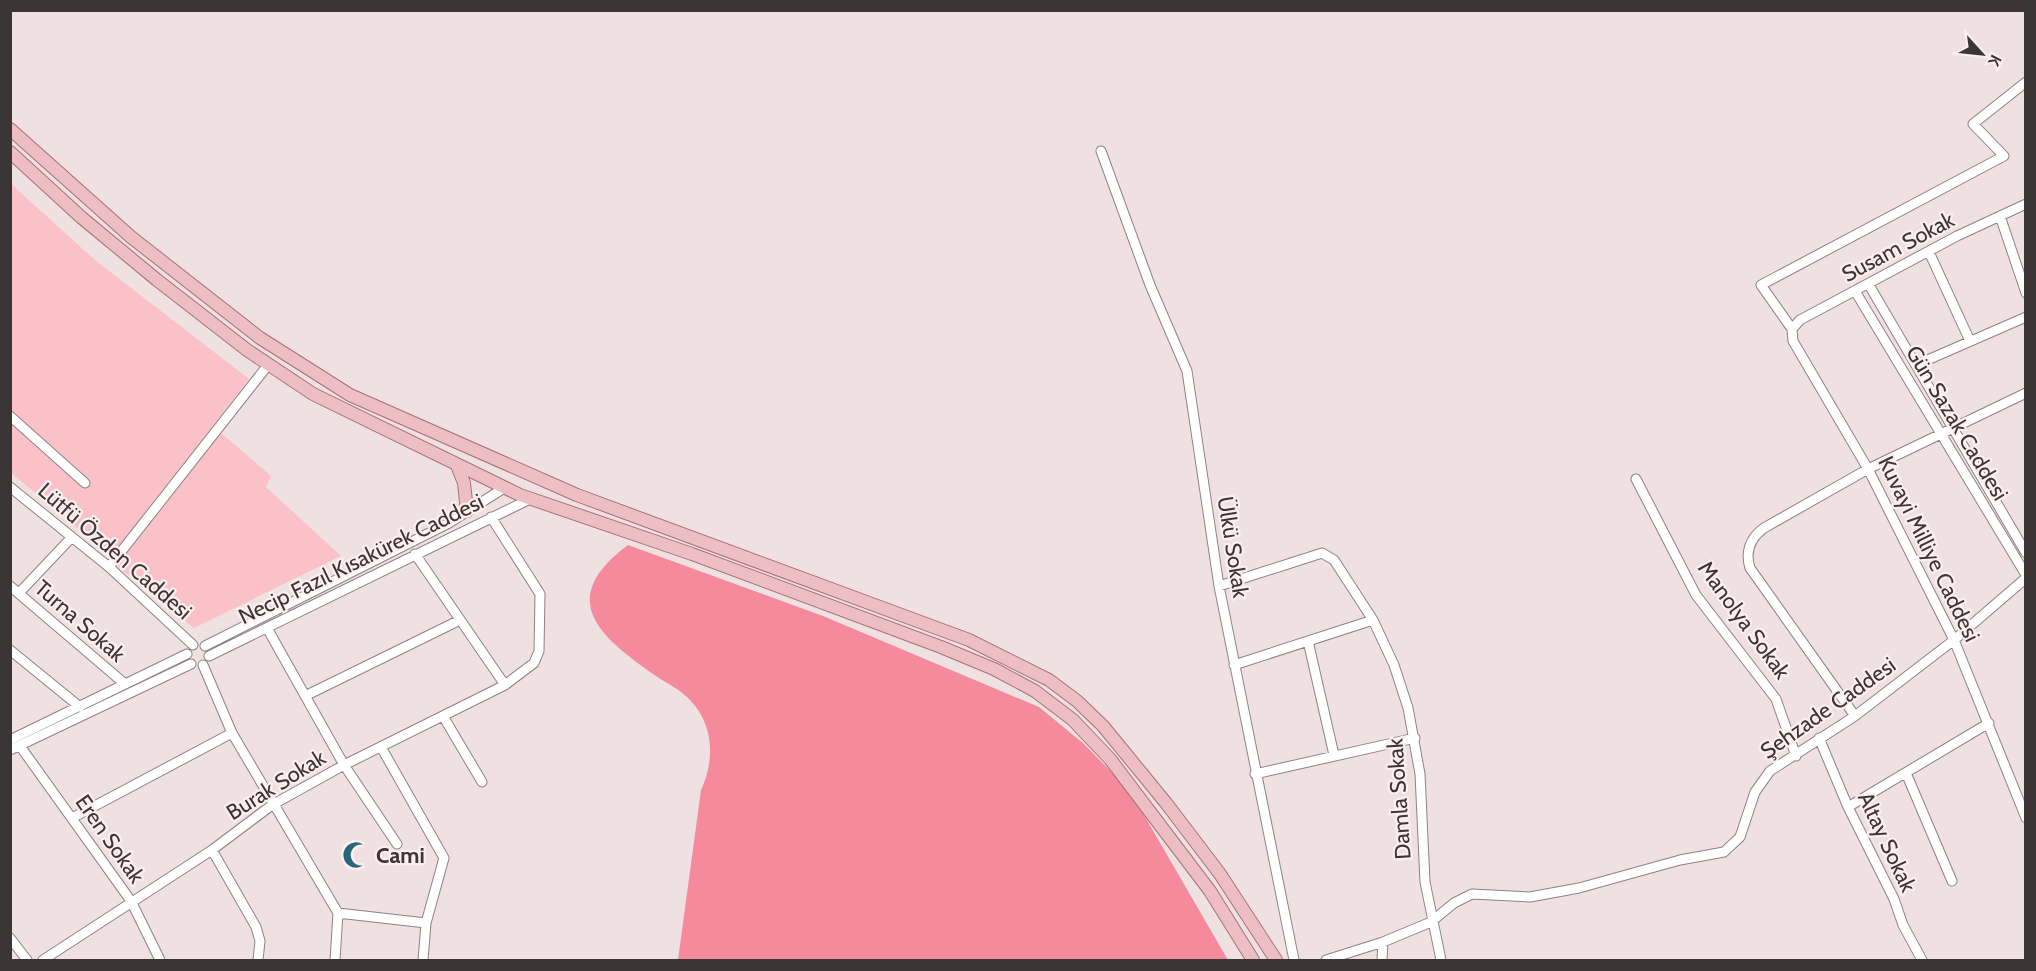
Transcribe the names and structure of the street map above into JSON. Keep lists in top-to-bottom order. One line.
{"streets":{"street":["Susam Sokak","Gün Sazak Caddesi","Ülkü Sokak","Kuvayi Milliye Caddesi","Lütfü Özden Caddesi","Necip Fazıl Kısakürek Caddesi","Manolya Sokak","Turna Sokak","Şehzade Caddesi","Burak Sokak","Damla Sokak","Eren Sokak","Altay Sokak"]},"crossings":[["Susam Sokak","Gün Sazak Caddesi"],["Susam Sokak","Kuvayi Milliye Caddesi"],["Gün Sazak Caddesi","Şehzade Caddesi"],["Ülkü Sokak","Damla Sokak"],["Kuvayi Milliye Caddesi","Şehzade Caddesi"],["Lütfü Özden Caddesi","Necip Fazıl Kısakürek Caddesi"],["Necip Fazıl Kısakürek Caddesi","Burak Sokak"],["Manolya Sokak","Şehzade Caddesi"],["Şehzade Caddesi","Damla Sokak"],["Şehzade Caddesi","Altay Sokak"],["Burak Sokak","Eren Sokak"]],"places":{"mosque":["Cami"]},"north":"bottom right"}
